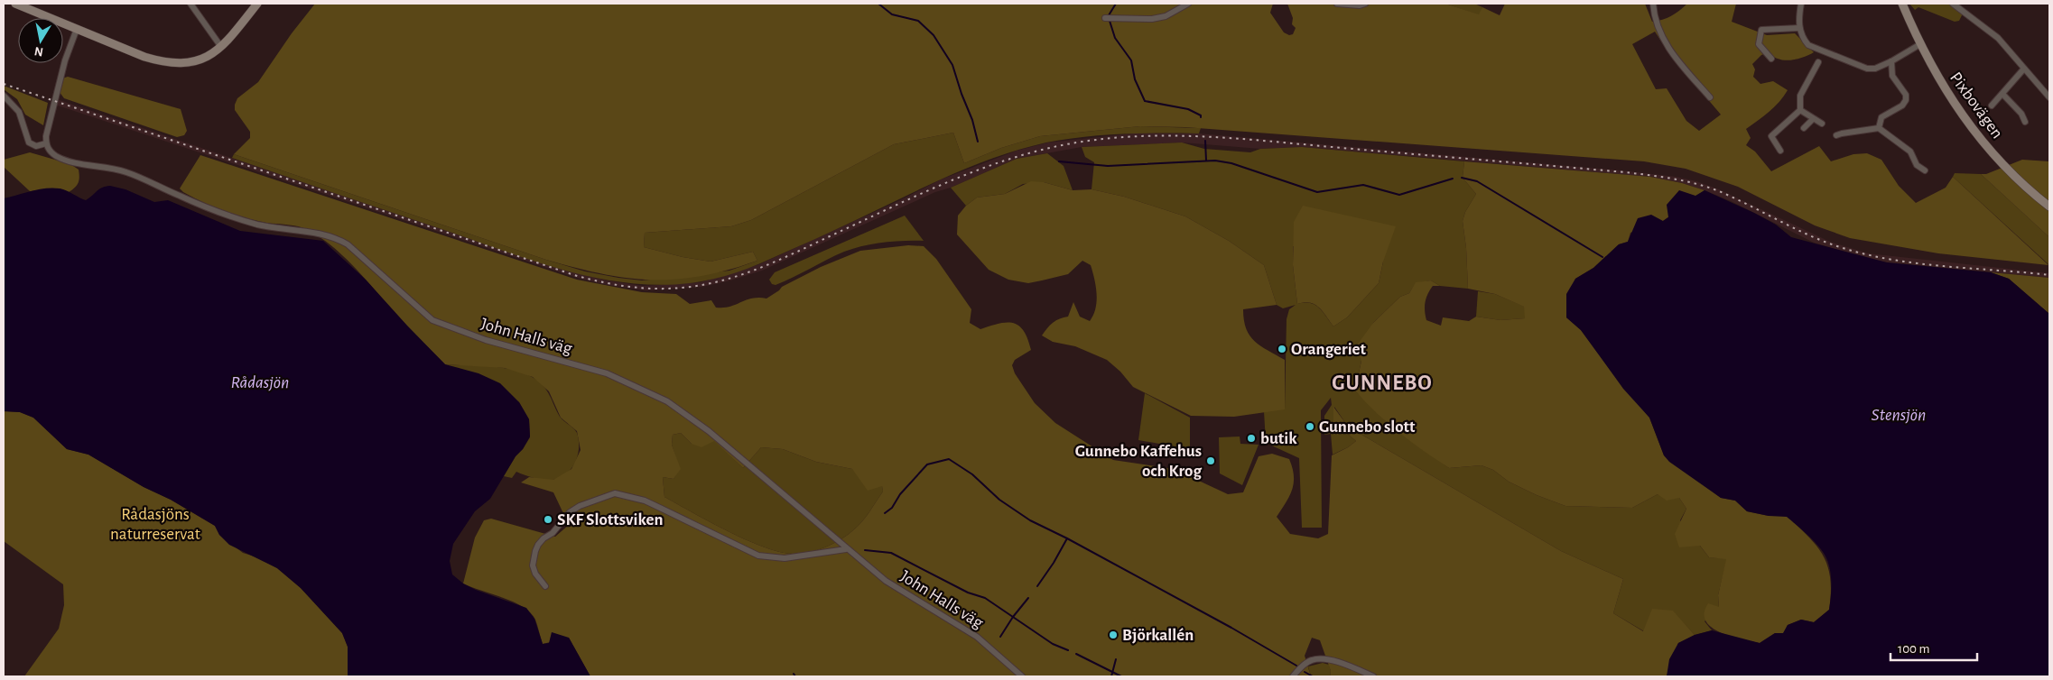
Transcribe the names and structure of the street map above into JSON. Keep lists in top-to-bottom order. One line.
{"streets":{"street":["Pixbovägen","John Halls väg"]},"districts":["GUNNEBO"],"water":["Rådasjön","Stensjön"],"parks":["Rådasjöns naturreservat"],"places":["Orangeriet","Gunnebo slott","butik","Gunnebo Kaffehus och Krog","SKF Slottsviken","Björkallén"],"scale_bar":"100 m","north":"bottom"}
